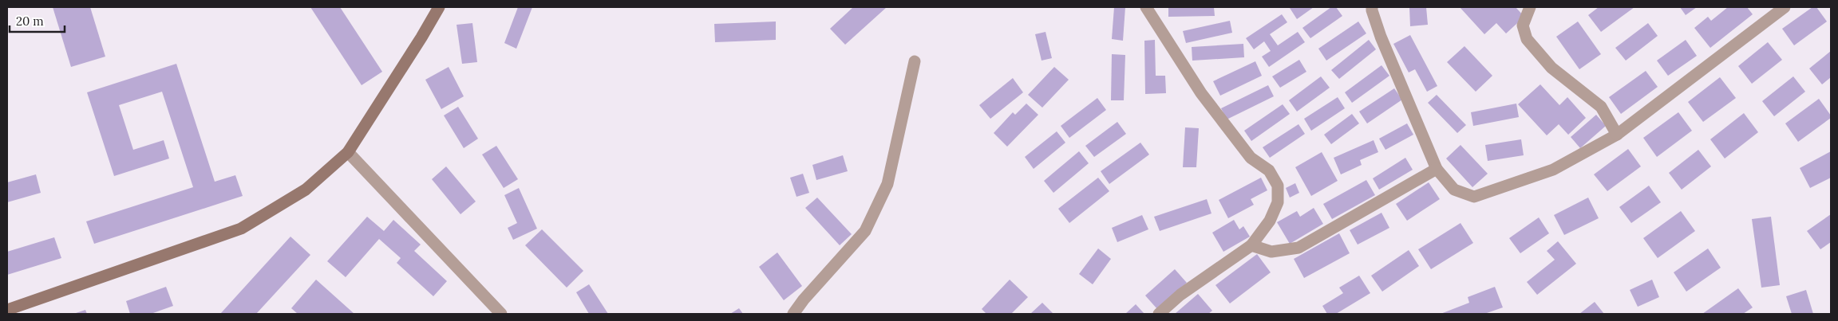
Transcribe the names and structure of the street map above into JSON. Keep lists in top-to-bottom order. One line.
{"scale_bar":"20 m"}
